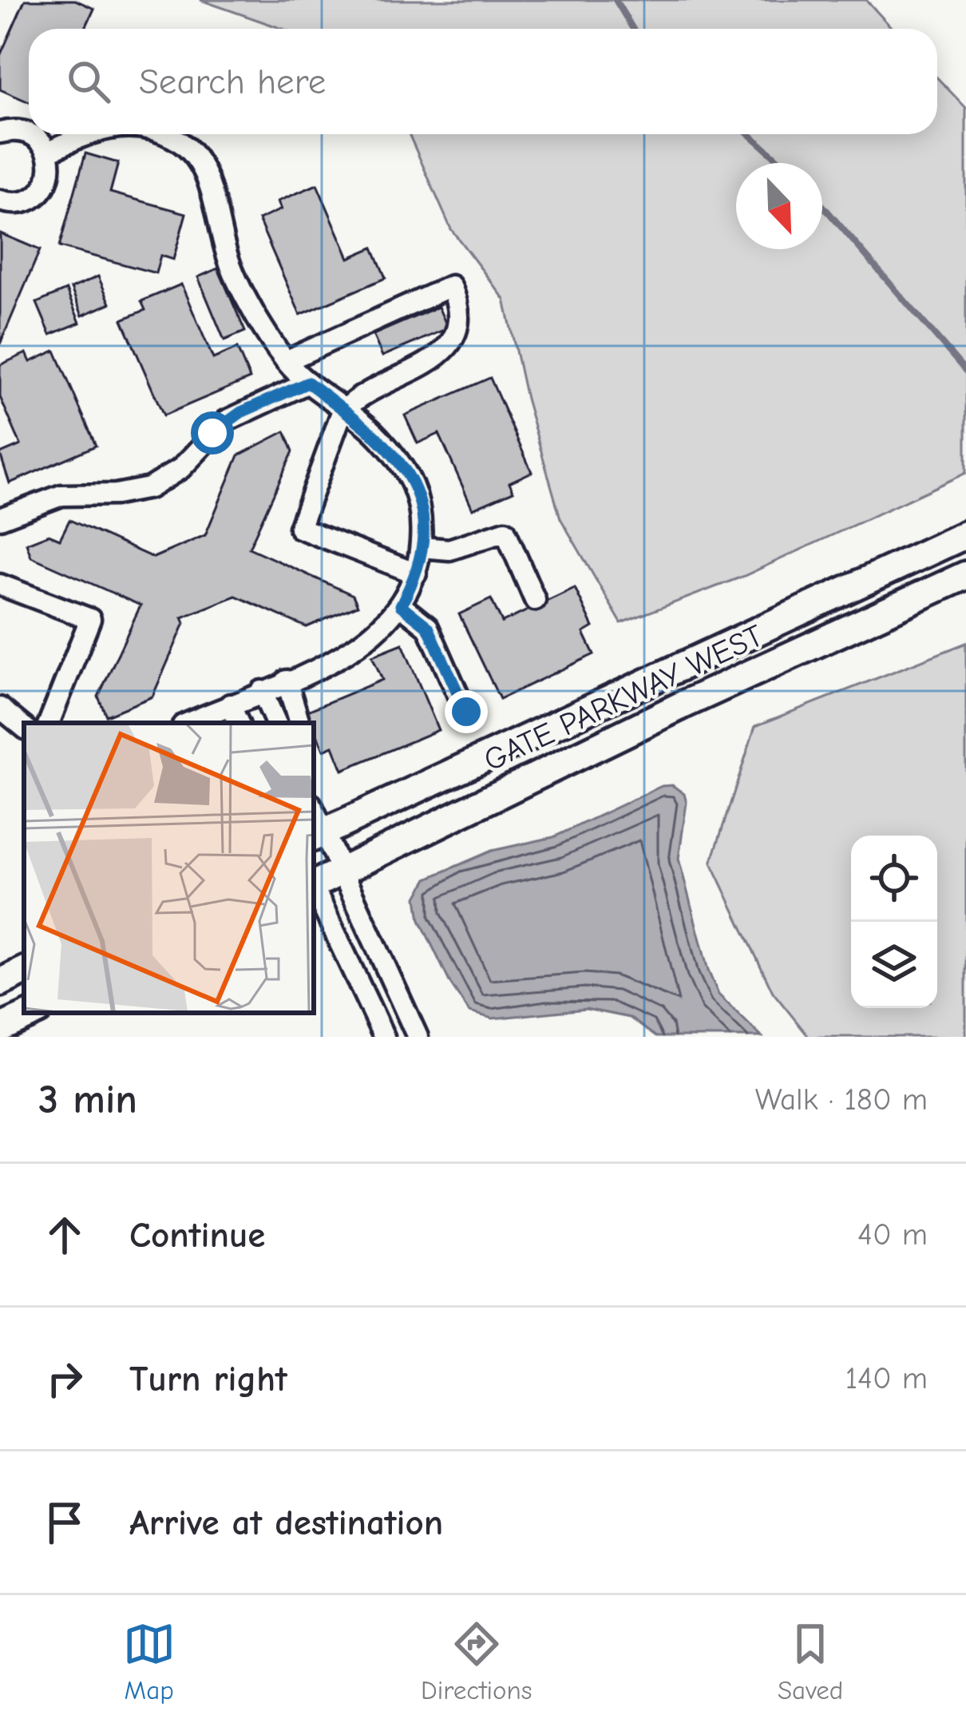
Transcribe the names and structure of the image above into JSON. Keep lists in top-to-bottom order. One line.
{"streets":{"main road":["GATE PARKWAY WEST"]},"north":"bottom right","page":{"search":"Search here","heading":["3 min","Walk · 180 m"],"list":[["Continue","40 m"],["Turn right","140 m"],"Arrive at destination"],"nav":["Map","Directions","Saved"]}}
